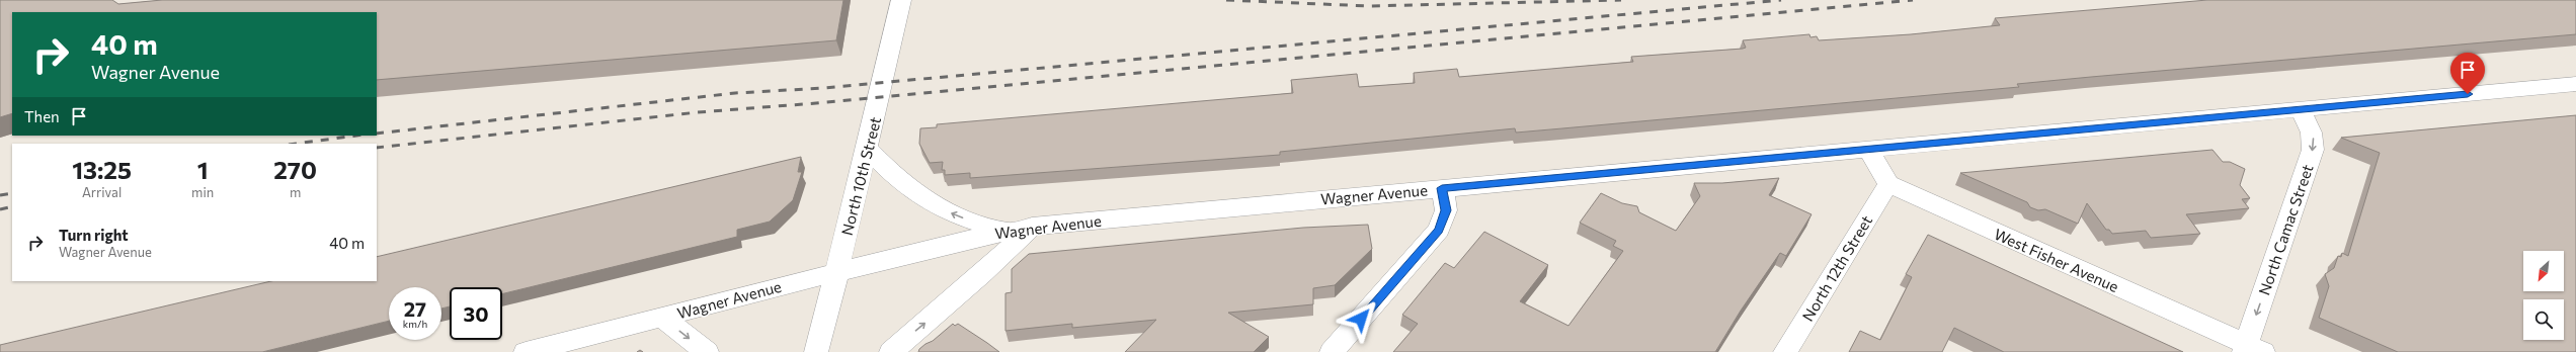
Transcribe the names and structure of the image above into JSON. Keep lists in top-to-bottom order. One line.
{"streets":{"street":["North 10th Street","Wagner Avenue","North Camac Street","West Fisher Avenue","North 12th Street"]},"crossings":[["North 10th Street","Wagner Avenue"],["Wagner Avenue","North Camac Street"],["North Camac Street","West Fisher Avenue"],["West Fisher Avenue","North 12th Street"]],"one_way":["North Camac Street"],"north":"bottom left","page":{"turn":["40 m","Wagner Avenue"],"then":"Then","eta":["13:25","Arrival","1","min","270","m"],"list":[{"name":"Turn right","note":"Wagner Avenue","value":"40 m"}],"speed":"27 km/h","limit":"30"}}
